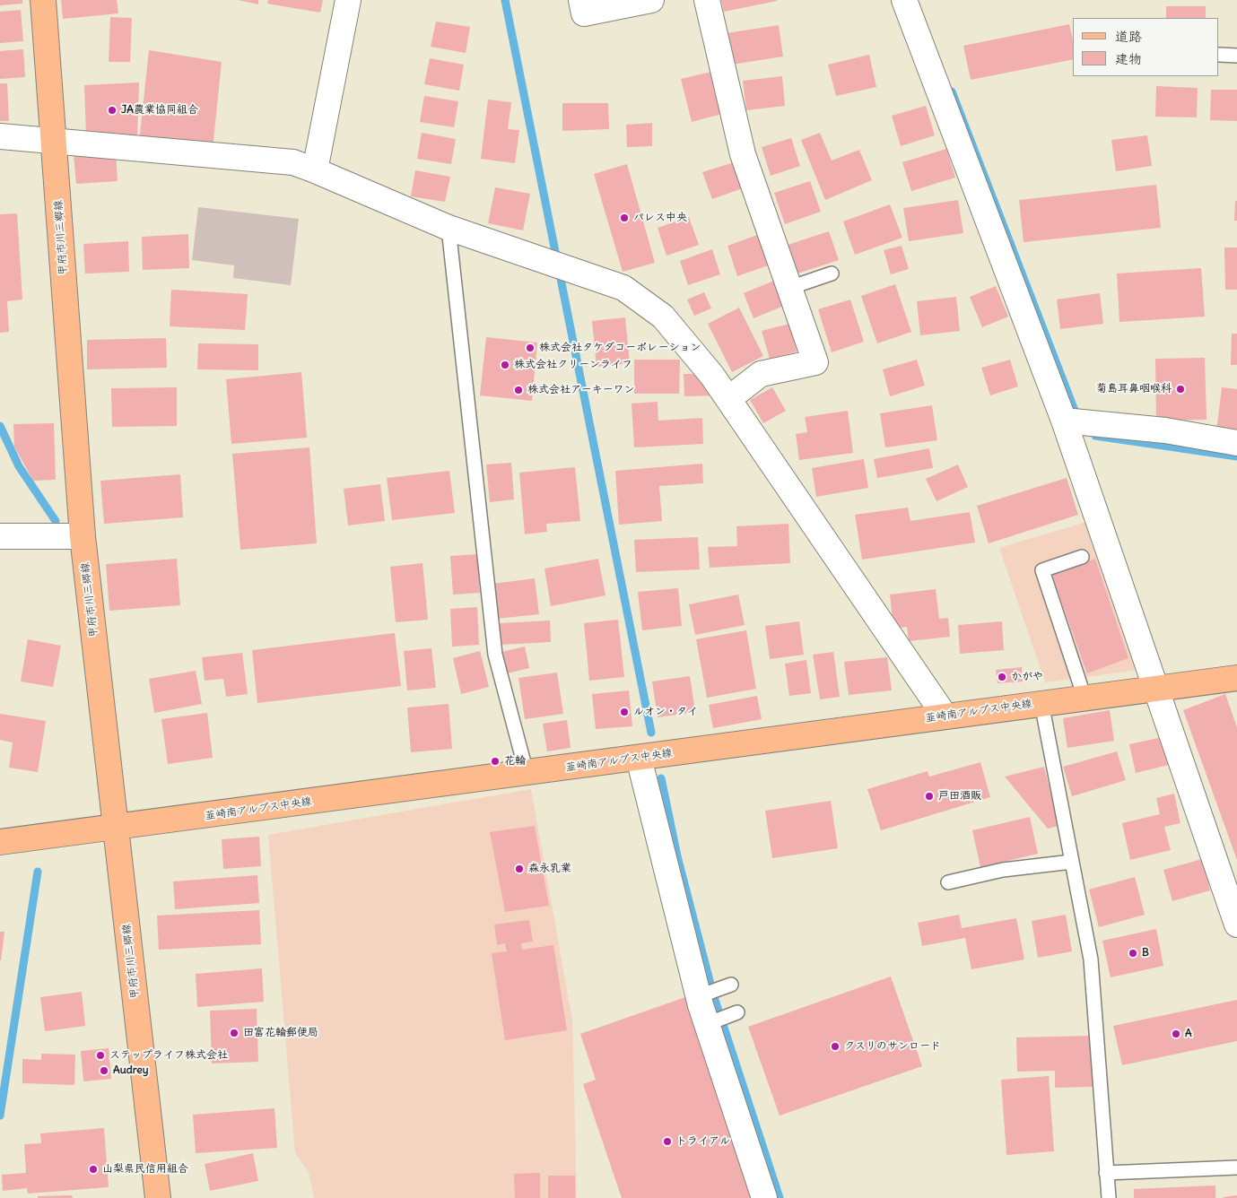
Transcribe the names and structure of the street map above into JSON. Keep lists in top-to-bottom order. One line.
{"streets":{"main road":["甲府市川三郷線","韮崎南アルプス中央線"]},"crossings":[["甲府市川三郷線","韮崎南アルプス中央線"]],"places":["JA農業協同組合","パレス中央","株式会社タケダコーポレーション","株式会社クリーンライフ","菊島耳鼻咽喉科","株式会社アーキーワン","かがや","ルオン・タイ","花輪","戸田酒販","森永乳業","B","田富花輪郵便局","A","クスリのサンロード","ステップライフ株式会社","Audrey","トライアル","山梨県民信用組合"],"legend":["道路","建物"]}
